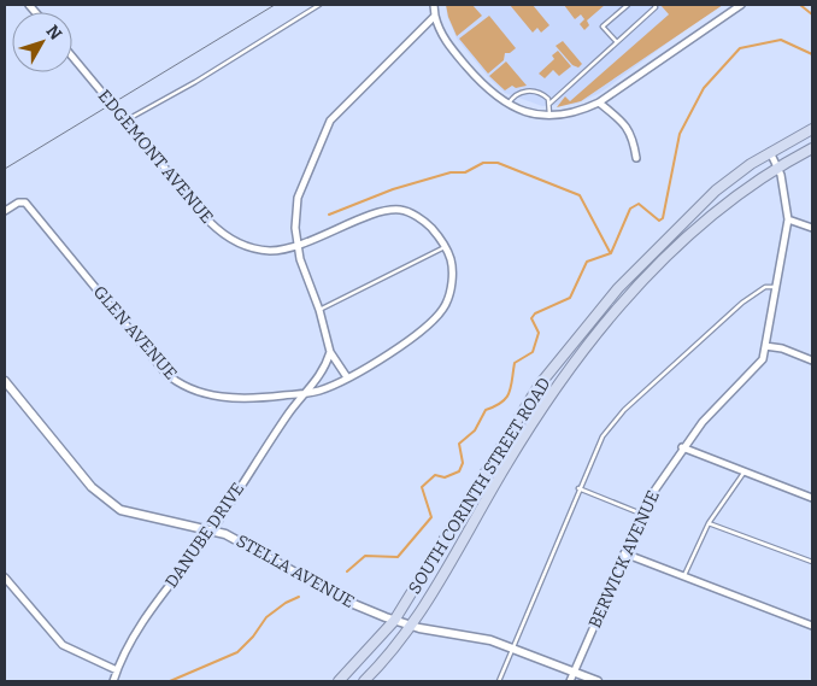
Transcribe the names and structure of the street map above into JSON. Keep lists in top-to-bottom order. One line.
{"streets":{"main road":["SOUTH CORINTH STREET ROAD"],"street":["EDGEMONT AVENUE","GLEN AVENUE","DANUBE DRIVE","BERWICK AVENUE","STELLA AVENUE"]},"crossings":[["EDGEMONT AVENUE","GLEN AVENUE"],["GLEN AVENUE","DANUBE DRIVE"],["SOUTH CORINTH STREET ROAD","BERWICK AVENUE"],["SOUTH CORINTH STREET ROAD","STELLA AVENUE"],["DANUBE DRIVE","STELLA AVENUE"],["BERWICK AVENUE","STELLA AVENUE"]],"north":"top right"}
